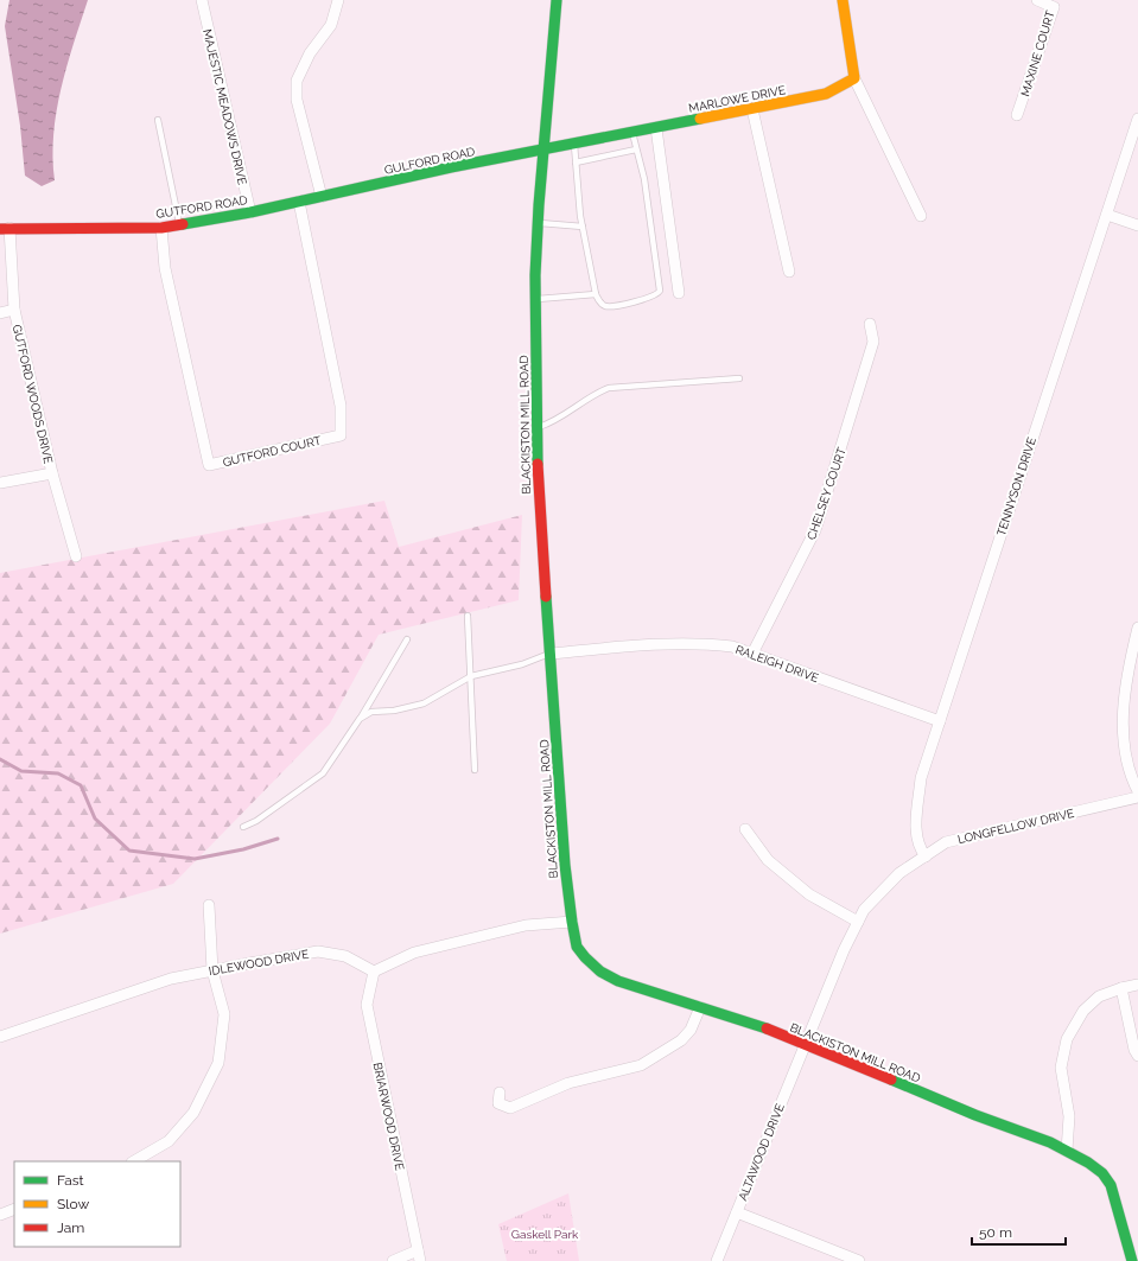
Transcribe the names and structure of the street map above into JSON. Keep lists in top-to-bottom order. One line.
{"streets":{"main road":["MARLOWE DRIVE","GULFORD ROAD","GUTFORD ROAD","BLACKISTON MILL ROAD"],"street":["MAXINE COURT","MAJESTIC MEADOWS DRIVE","GUTFORD WOODS DRIVE","GUTFORD COURT","TENNYSON DRIVE","CHELSEY COURT","RALEIGH DRIVE","LONGFELLOW DRIVE","IDLEWOOD DRIVE","BRIARWOOD DRIVE","ALTAWOOD DRIVE"]},"crossings":[["MARLOWE DRIVE","GULFORD ROAD"],["MARLOWE DRIVE","BLACKISTON MILL ROAD"],["MAJESTIC MEADOWS DRIVE","GUTFORD ROAD"],["GULFORD ROAD","GUTFORD ROAD"],["GULFORD ROAD","BLACKISTON MILL ROAD"],["GUTFORD ROAD","GUTFORD WOODS DRIVE"],["GUTFORD ROAD","GUTFORD COURT"],["BLACKISTON MILL ROAD","RALEIGH DRIVE"],["BLACKISTON MILL ROAD","LONGFELLOW DRIVE"],["BLACKISTON MILL ROAD","ALTAWOOD DRIVE"],["TENNYSON DRIVE","RALEIGH DRIVE"],["TENNYSON DRIVE","LONGFELLOW DRIVE"],["CHELSEY COURT","RALEIGH DRIVE"],["LONGFELLOW DRIVE","ALTAWOOD DRIVE"],["IDLEWOOD DRIVE","BRIARWOOD DRIVE"]],"parks":["Gaskell Park"],"legend":["Fast","Slow","Jam"],"scale_bar":"50 m"}
